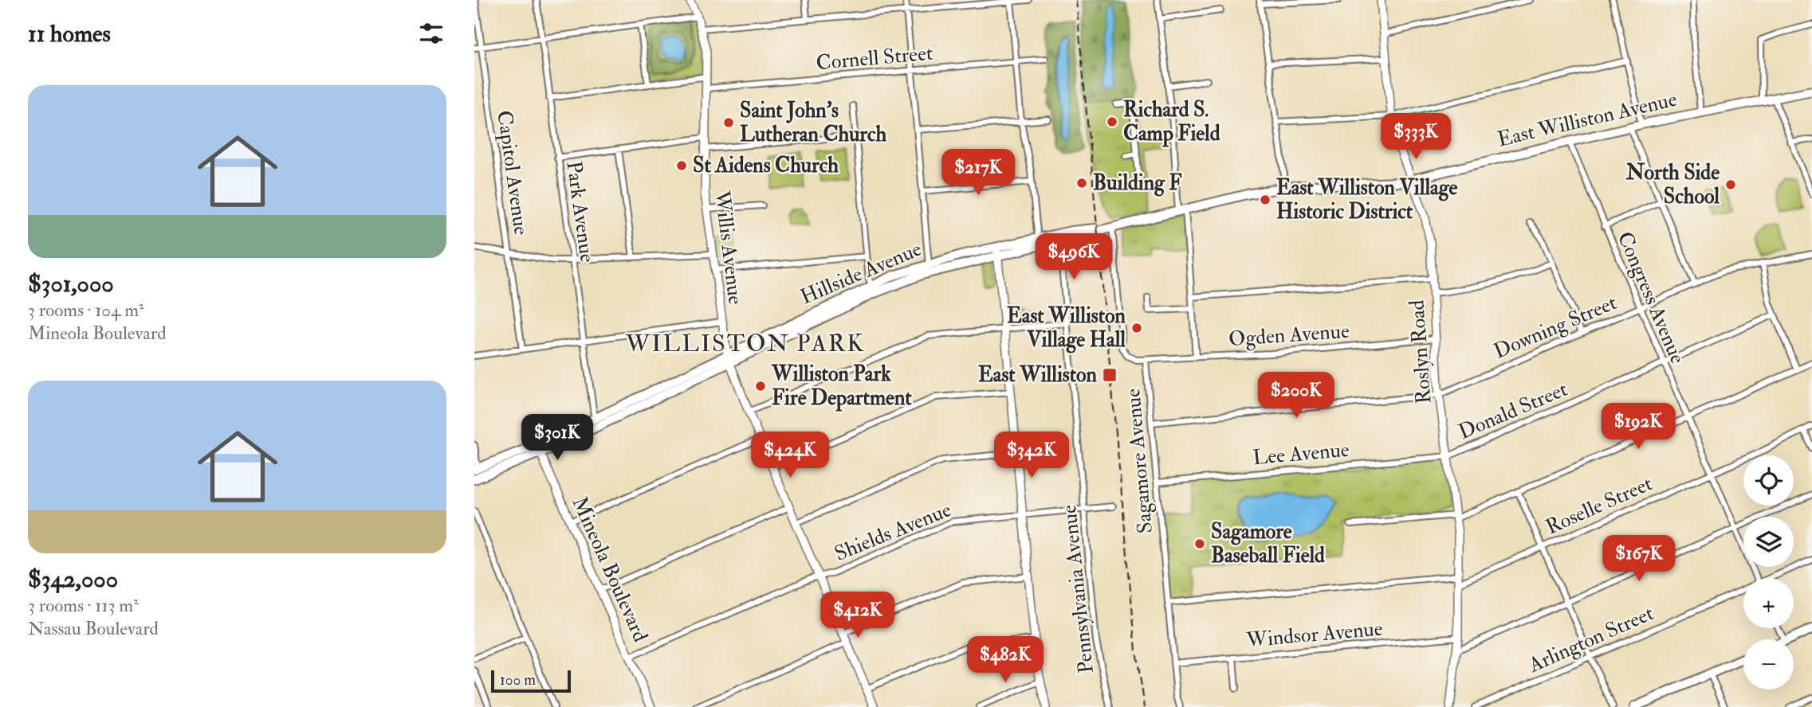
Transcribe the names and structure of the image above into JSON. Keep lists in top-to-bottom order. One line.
{"streets":{"main road":["East Williston Avenue","Willis Avenue","Hillside Avenue","Roslyn Road","Mineola Boulevard"],"street":["Cornell Street","Capitol Avenue","Park Avenue","Congress Avenue","Downing Street","Ogden Avenue","Donald Street","Lee Avenue","Sagamore Avenue","Roselle Street","Shields Avenue","Pennsylvania Avenue","Windsor Avenue","Arlington Street"]},"crossings":[["Cornell Street","Willis Avenue"],["East Williston Avenue","Hillside Avenue"],["East Williston Avenue","Congress Avenue"],["East Williston Avenue","Roslyn Road"],["East Williston Avenue","Sagamore Avenue"],["Park Avenue","Hillside Avenue"],["Willis Avenue","Hillside Avenue"],["Willis Avenue","Shields Avenue"],["Hillside Avenue","Sagamore Avenue"],["Hillside Avenue","Mineola Boulevard"],["Hillside Avenue","Pennsylvania Avenue"],["Congress Avenue","Downing Street"],["Congress Avenue","Donald Street"],["Congress Avenue","Roselle Street"],["Downing Street","Roslyn Road"],["Downing Street","Sagamore Avenue"],["Ogden Avenue","Roslyn Road"],["Ogden Avenue","Sagamore Avenue"],["Roslyn Road","Donald Street"],["Roslyn Road","Lee Avenue"],["Roslyn Road","Roselle Street"],["Roslyn Road","Windsor Avenue"],["Donald Street","Lee Avenue"],["Lee Avenue","Sagamore Avenue"],["Sagamore Avenue","Roselle Street"],["Sagamore Avenue","Windsor Avenue"],["Shields Avenue","Mineola Boulevard"],["Shields Avenue","Pennsylvania Avenue"]],"districts":["WILLISTON PARK"],"places":{"other":["Richard S. Camp Field","Saint John's Lutheran Church","St Aidens Church","Building F","North Side School","East Williston Village Historic District","East Williston Village Hall","Williston Park Fire Department","Sagamore Baseball Field"],"transit":["East Williston"]},"scale_bar":"100 m","page":{"heading":"11 homes","list":[{"name":"$301,000","note":"3 rooms · 104 m² · Mineola Boulevard"},{"name":"$342,000","note":"3 rooms · 113 m² · Nassau Boulevard"}],"price":["$333K","$217K","$496K","$200K","$192K","$301K","$424K","$342K","$167K","$412K","$482K"],"map_buttons":["+","−"],"scale":"100 m"}}
